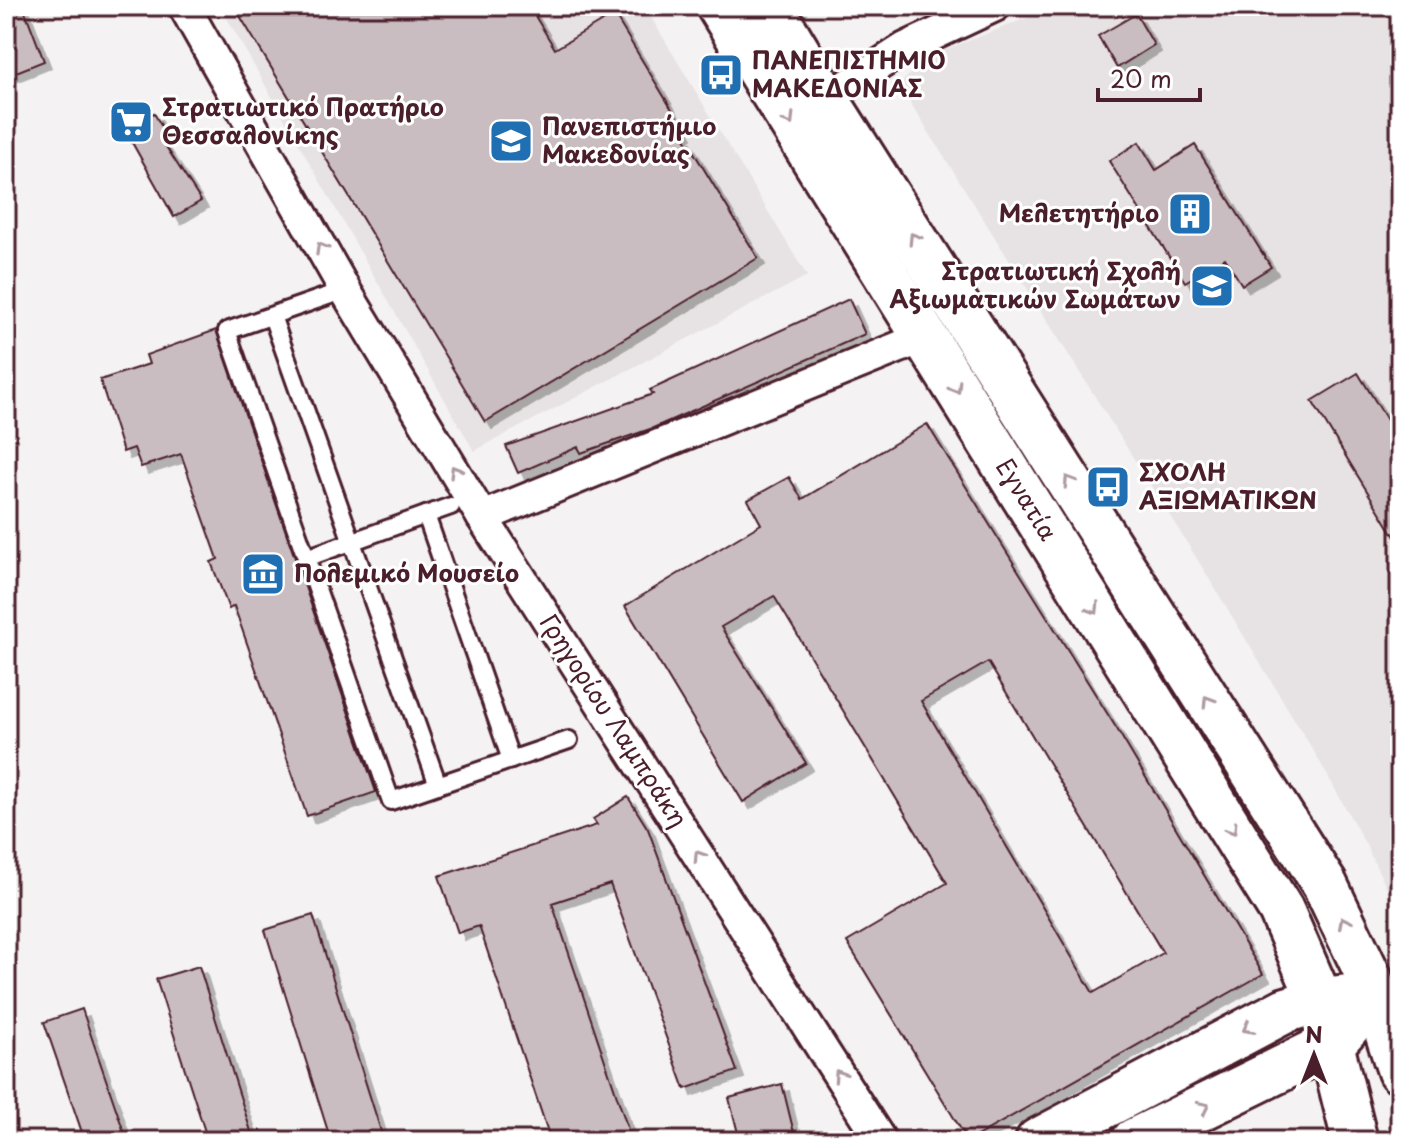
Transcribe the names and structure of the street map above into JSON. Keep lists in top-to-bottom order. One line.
{"streets":{"main road":["Εγνατία"],"street":["Γρηγορίου Λαμπράκη"]},"one_way":["Γρηγορίου Λαμπράκη"],"places":{"bus stop":["ΠΑΝΕΠΙΣΤΗΜΙΟ ΜΑΚΕΔΟΝΙΑΣ","ΣΧΟΛΗ ΑΞΙΩΜΑΤΙΚΩΝ"],"supermarket":["Στρατιωτικό Πρατήριο Θεσσαλονίκης"],"school or university":["Πανεπιστήμιο Μακεδονίας","Στρατιωτική Σχολή Αξιωματικών Σωμάτων"],"building":["Μελετητήριο"],"museum":["Πολεμικό Μουσείο"]},"scale_bar":"20 m","north":"top"}
